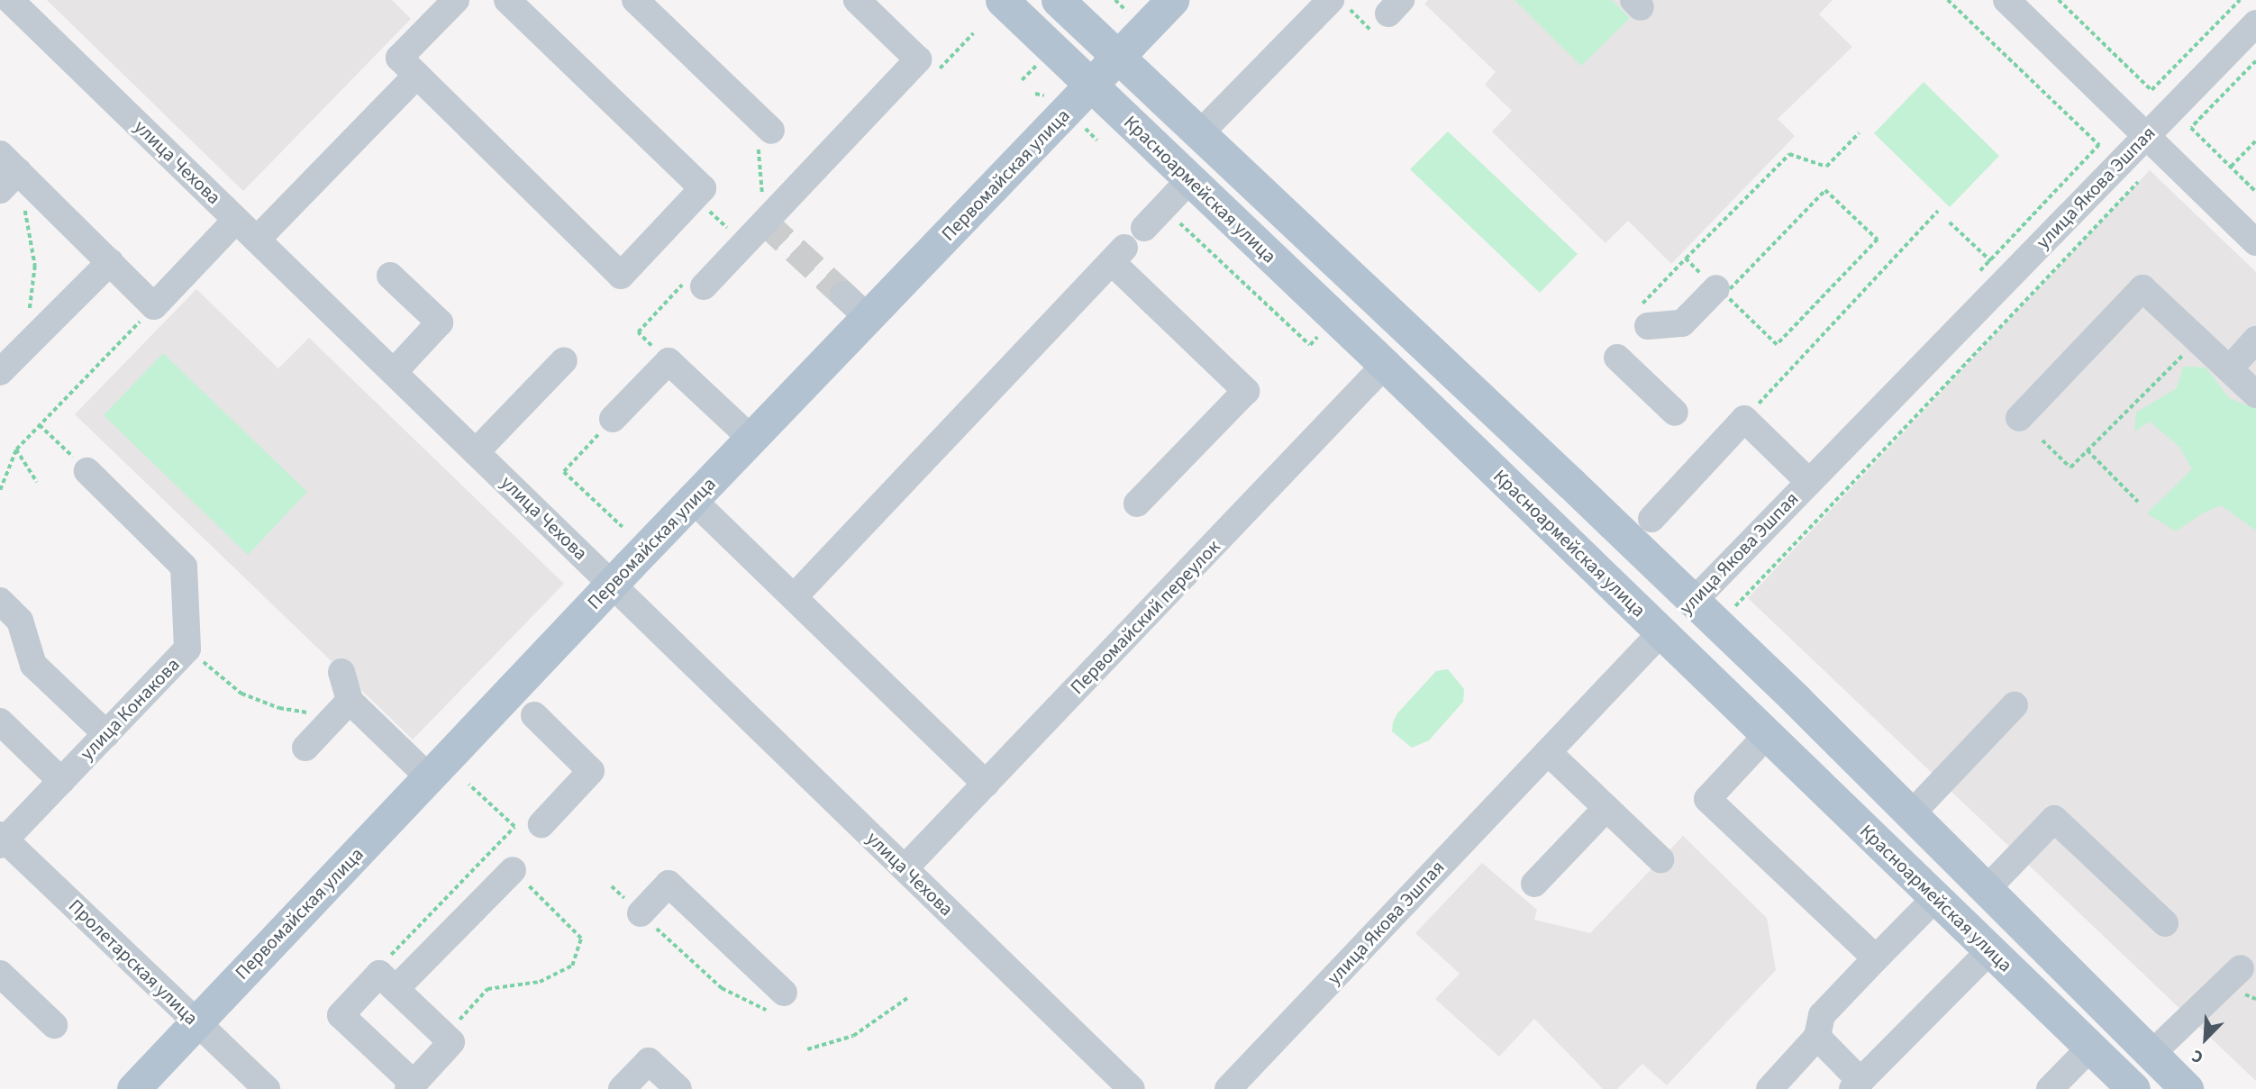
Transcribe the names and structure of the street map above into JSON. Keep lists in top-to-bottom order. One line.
{"streets":{"main road":["Первомайская улица","улица Якова Эшпая","Красноармейская улица"],"street":["улица Чехова","Первомайский переулок","улица Конакова","Пролетарская улица"]},"crossings":[["улица Чехова","Первомайская улица"],["улица Чехова","Первомайский переулок"],["Первомайская улица","Красноармейская улица"],["Первомайская улица","Пролетарская улица"],["улица Якова Эшпая","Красноармейская улица"],["Красноармейская улица","Первомайский переулок"],["улица Конакова","Пролетарская улица"]],"north":"bottom left"}
